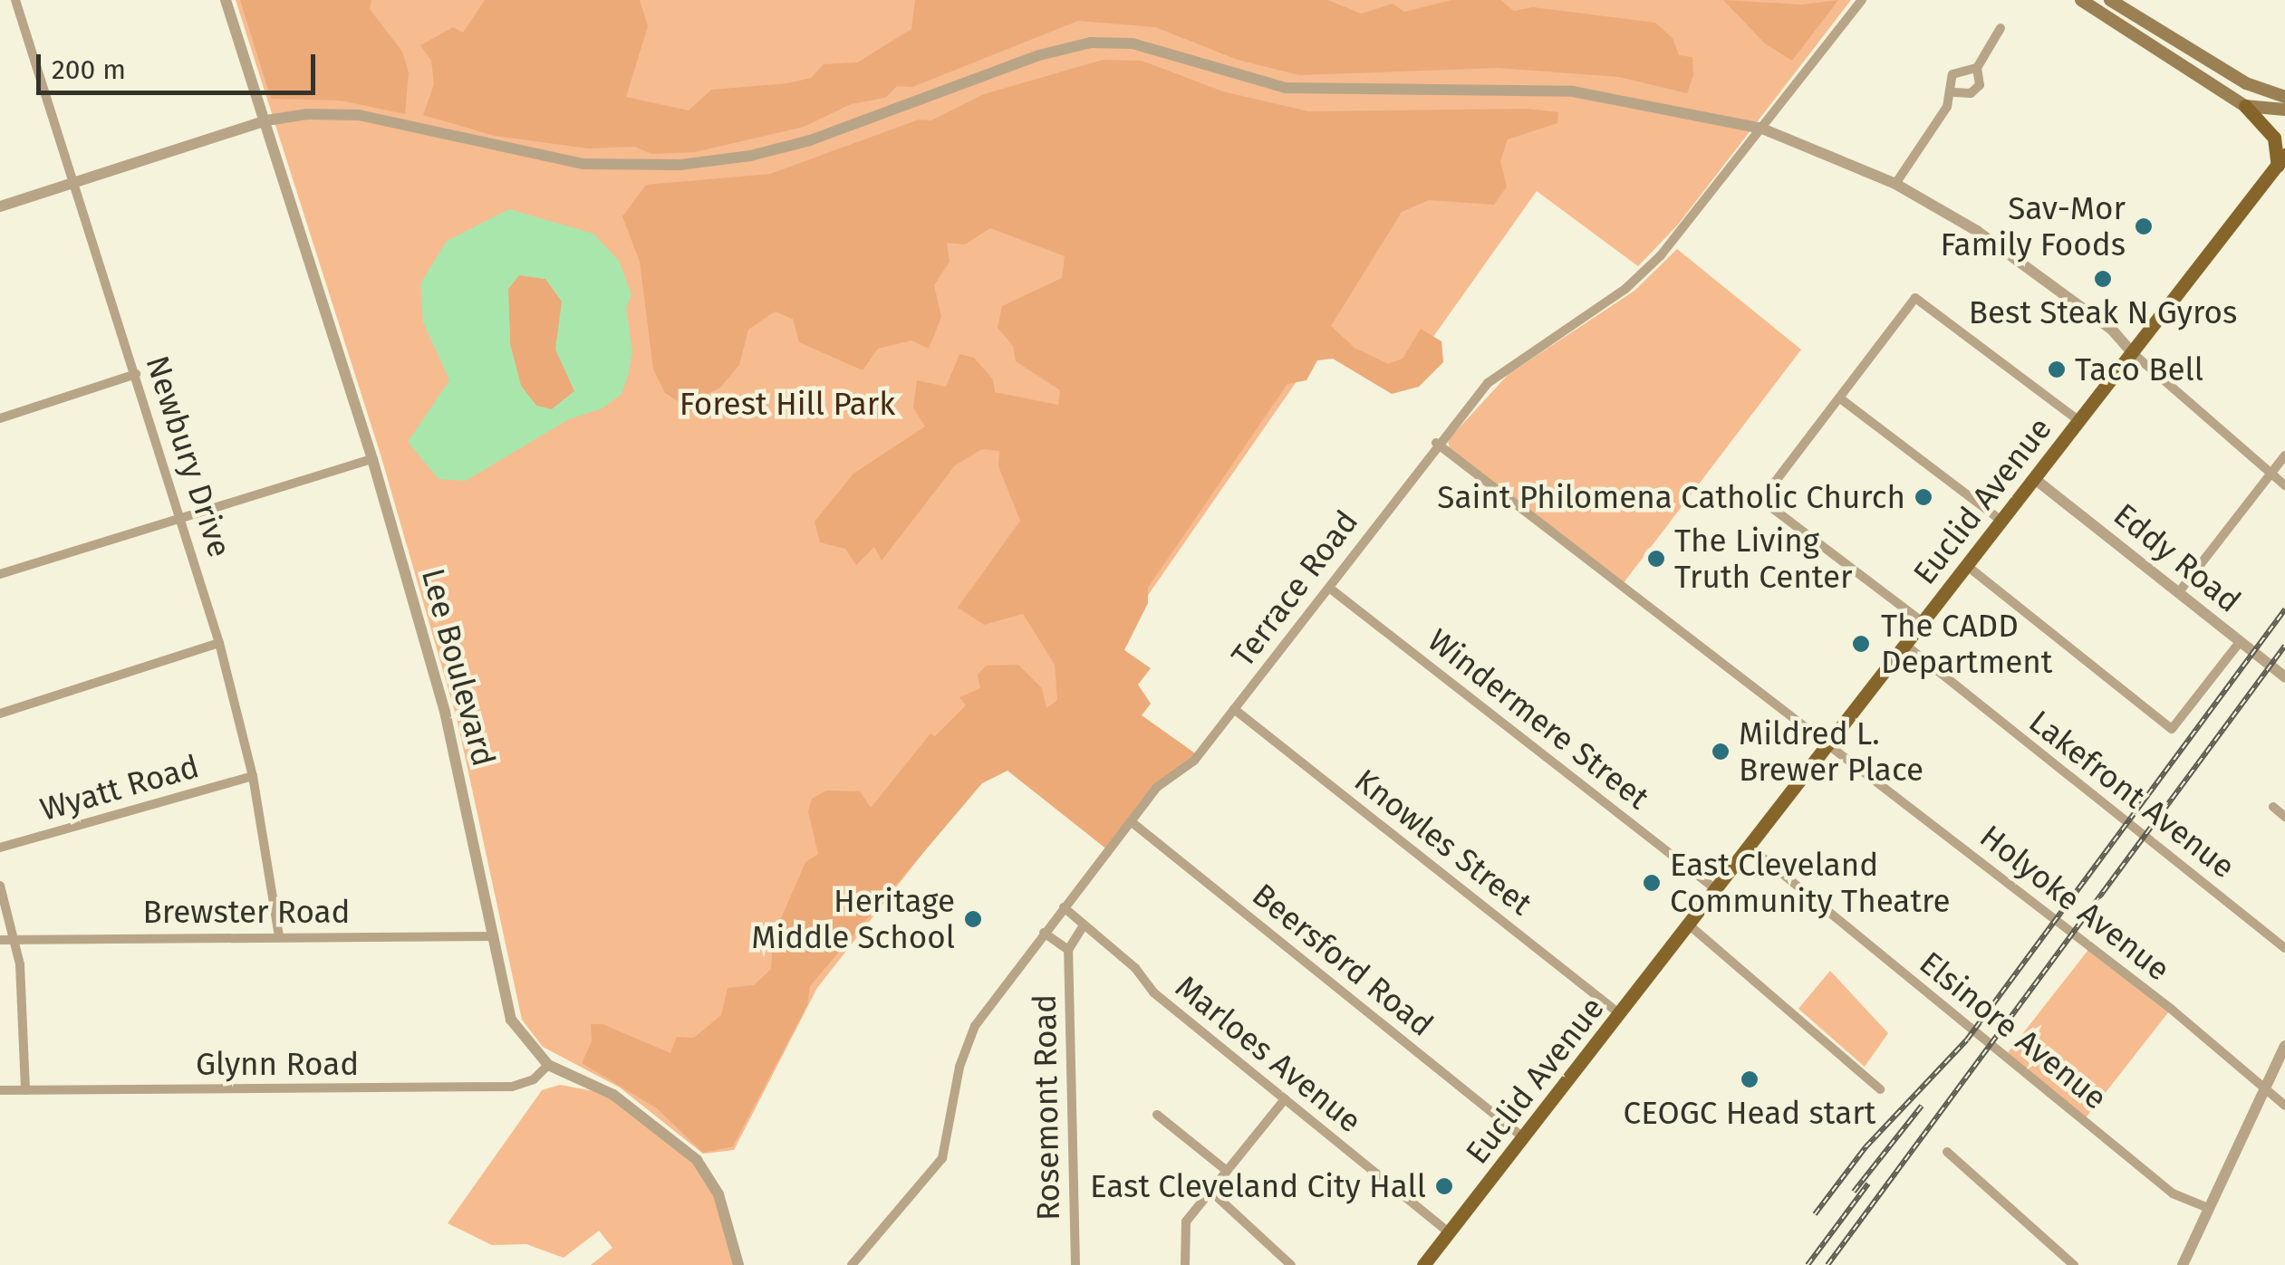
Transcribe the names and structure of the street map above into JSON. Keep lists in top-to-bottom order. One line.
{"streets":{"main road":["Euclid Avenue"],"street":["Newbury Drive","Eddy Road","Terrace Road","Lee Boulevard","Windermere Street","Wyatt Road","Lakefront Avenue","Knowles Street","Holyoke Avenue","Brewster Road","Beersford Road","Elsinore Avenue","Marloes Avenue","Glynn Road","Rosemont Road"]},"crossings":[["Newbury Drive","Wyatt Road"],["Newbury Drive","Brewster Road"],["Euclid Avenue","Eddy Road"],["Euclid Avenue","Windermere Street"],["Euclid Avenue","Lakefront Avenue"],["Euclid Avenue","Knowles Street"],["Euclid Avenue","Holyoke Avenue"],["Euclid Avenue","Beersford Road"],["Euclid Avenue","Elsinore Avenue"],["Euclid Avenue","Marloes Avenue"],["Terrace Road","Windermere Street"],["Terrace Road","Knowles Street"],["Terrace Road","Holyoke Avenue"],["Terrace Road","Beersford Road"],["Terrace Road","Marloes Avenue"],["Terrace Road","Rosemont Road"],["Lee Boulevard","Brewster Road"],["Lee Boulevard","Glynn Road"],["Marloes Avenue","Rosemont Road"]],"parks":["Forest Hill Park"],"places":["Sav-Mor Family Foods","Best Steak N Gyros","Taco Bell","Saint Philomena Catholic Church","The Living Truth Center","The CADD Department","Mildred L. Brewer Place","East Cleveland Community Theatre","Heritage Middle School","CEOGC Head start","East Cleveland City Hall"],"scale_bar":"200 m"}
